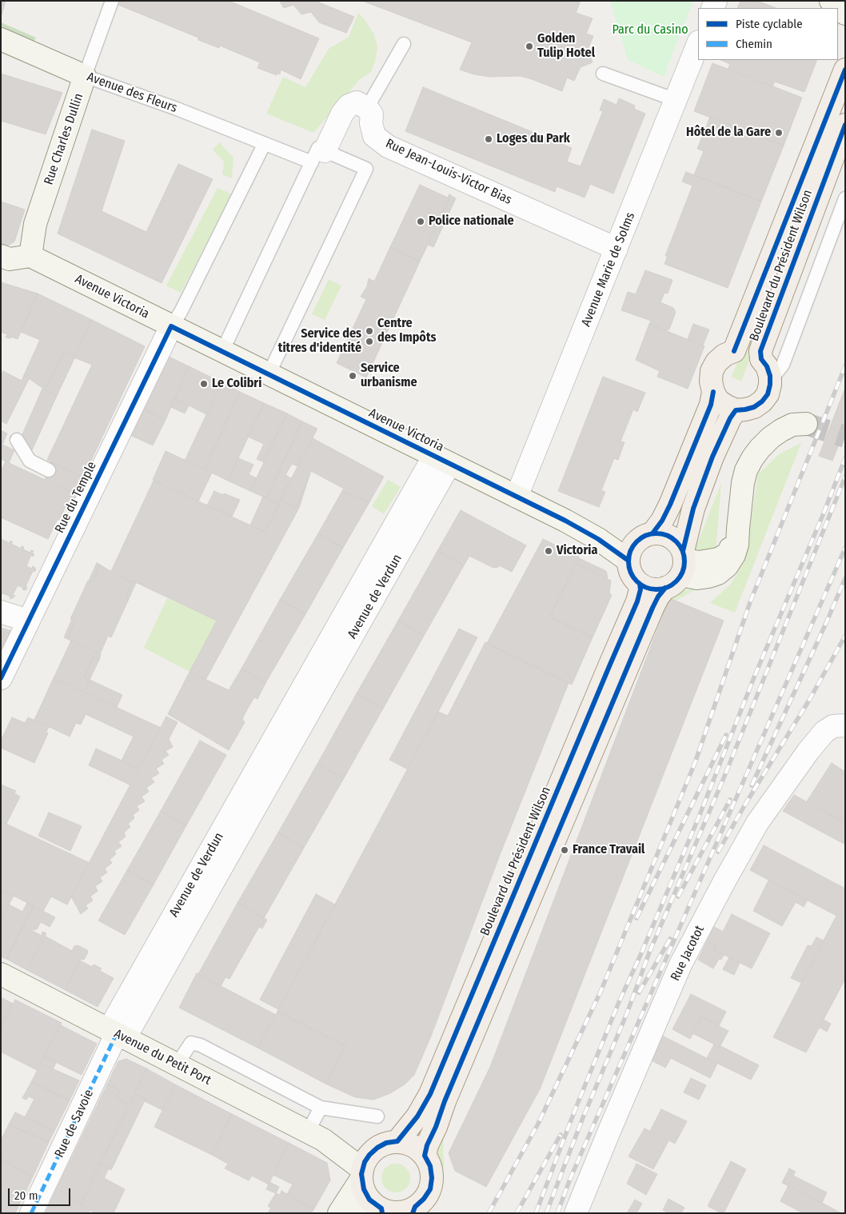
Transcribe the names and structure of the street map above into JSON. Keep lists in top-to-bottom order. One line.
{"streets":{"main road":["Boulevard du Président Wilson"],"street":["Avenue des Fleurs","Rue Charles Dullin","Rue Jean-Louis-Victor Bias","Avenue Marie de Solms","Avenue Victoria","Rue du Temple","Avenue de Verdun","Rue Jacotot","Avenue du Petit Port","Rue de Savoie"]},"crossings":[["Avenue des Fleurs","Rue Charles Dullin"],["Avenue des Fleurs","Avenue Victoria"],["Rue Charles Dullin","Avenue Victoria"],["Rue Jean-Louis-Victor Bias","Avenue Marie de Solms"],["Boulevard du Président Wilson","Avenue Victoria"],["Boulevard du Président Wilson","Avenue du Petit Port"],["Avenue Marie de Solms","Avenue Victoria"],["Avenue Victoria","Rue du Temple"],["Avenue Victoria","Avenue de Verdun"],["Avenue de Verdun","Avenue du Petit Port"],["Avenue de Verdun","Rue de Savoie"],["Avenue du Petit Port","Rue de Savoie"]],"parks":["Parc du Casino"],"places":["Golden Tulip Hotel","Hôtel de la Gare","Loges du Park","Police nationale","Centre des Impôts","Service des titres d'identité","Service urbanisme","Le Colibri","Victoria","France Travail"],"legend":["Piste cyclable","Chemin"],"scale_bar":"20 m"}
